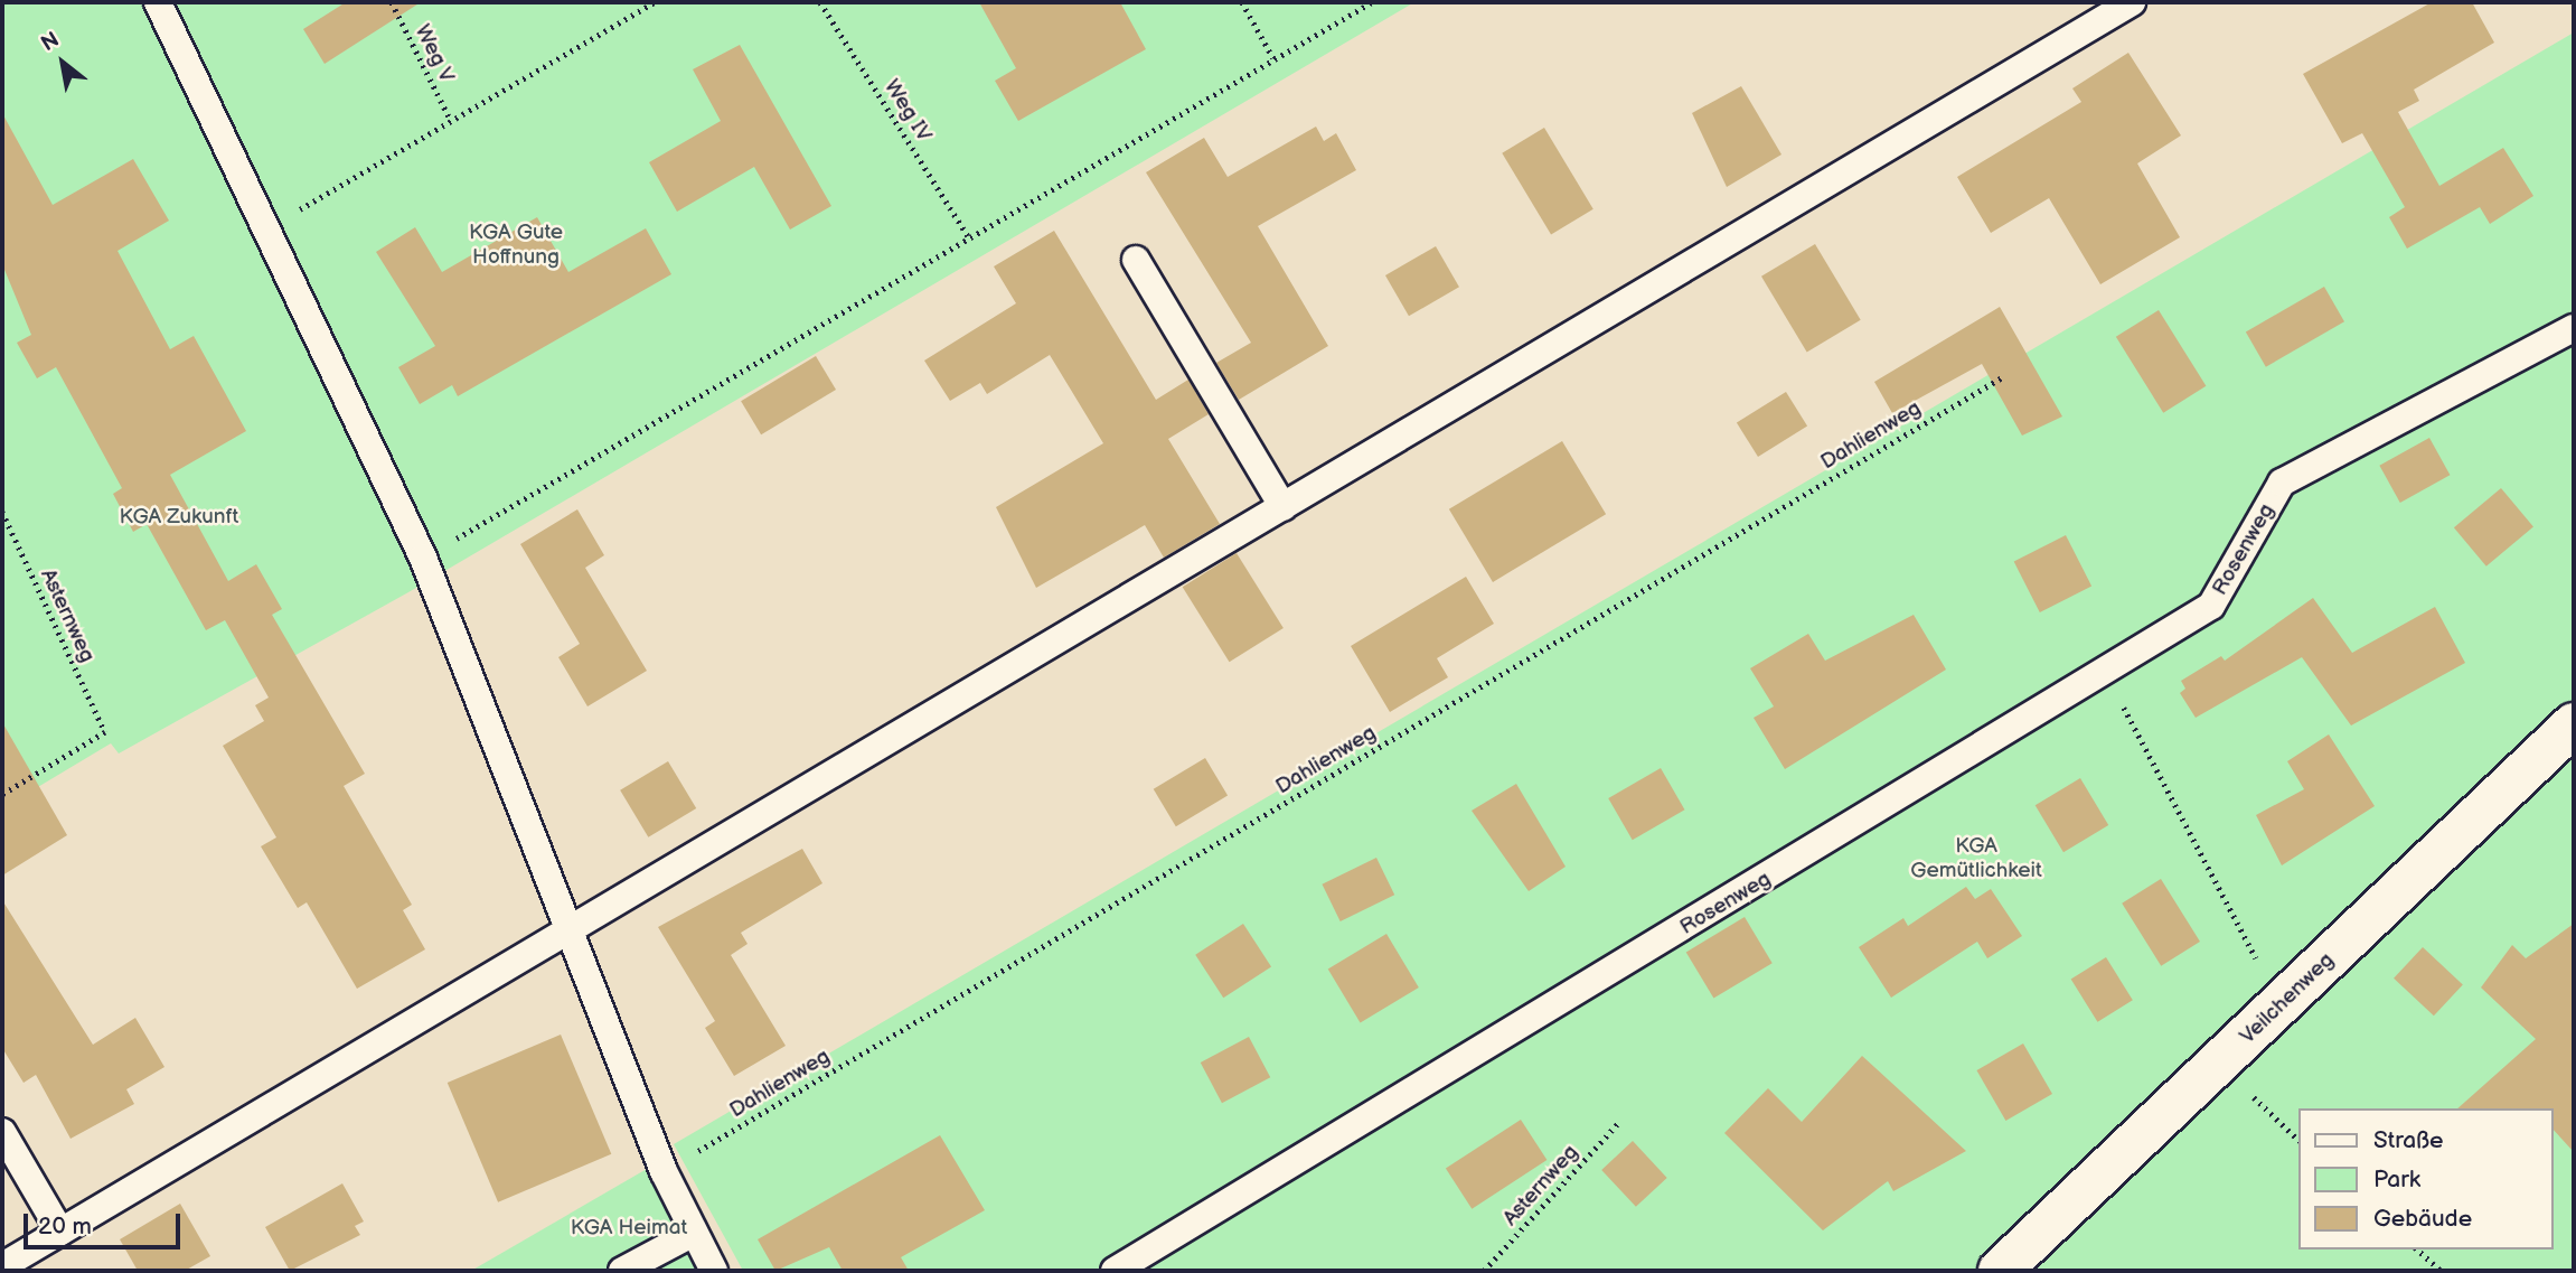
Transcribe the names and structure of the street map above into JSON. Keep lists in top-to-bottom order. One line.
{"streets":{"street":["Veilchenweg"],"lane":["Rosenweg"],"path":["Weg V","Weg IV","Dahlienweg","Asternweg"]},"parks":["KGA Gute Hoffnung","KGA Zukunft","KGA Gemütlichkeit","KGA Heimat"],"legend":["Straße","Park","Gebäude"],"scale_bar":"20 m","north":"top left"}
